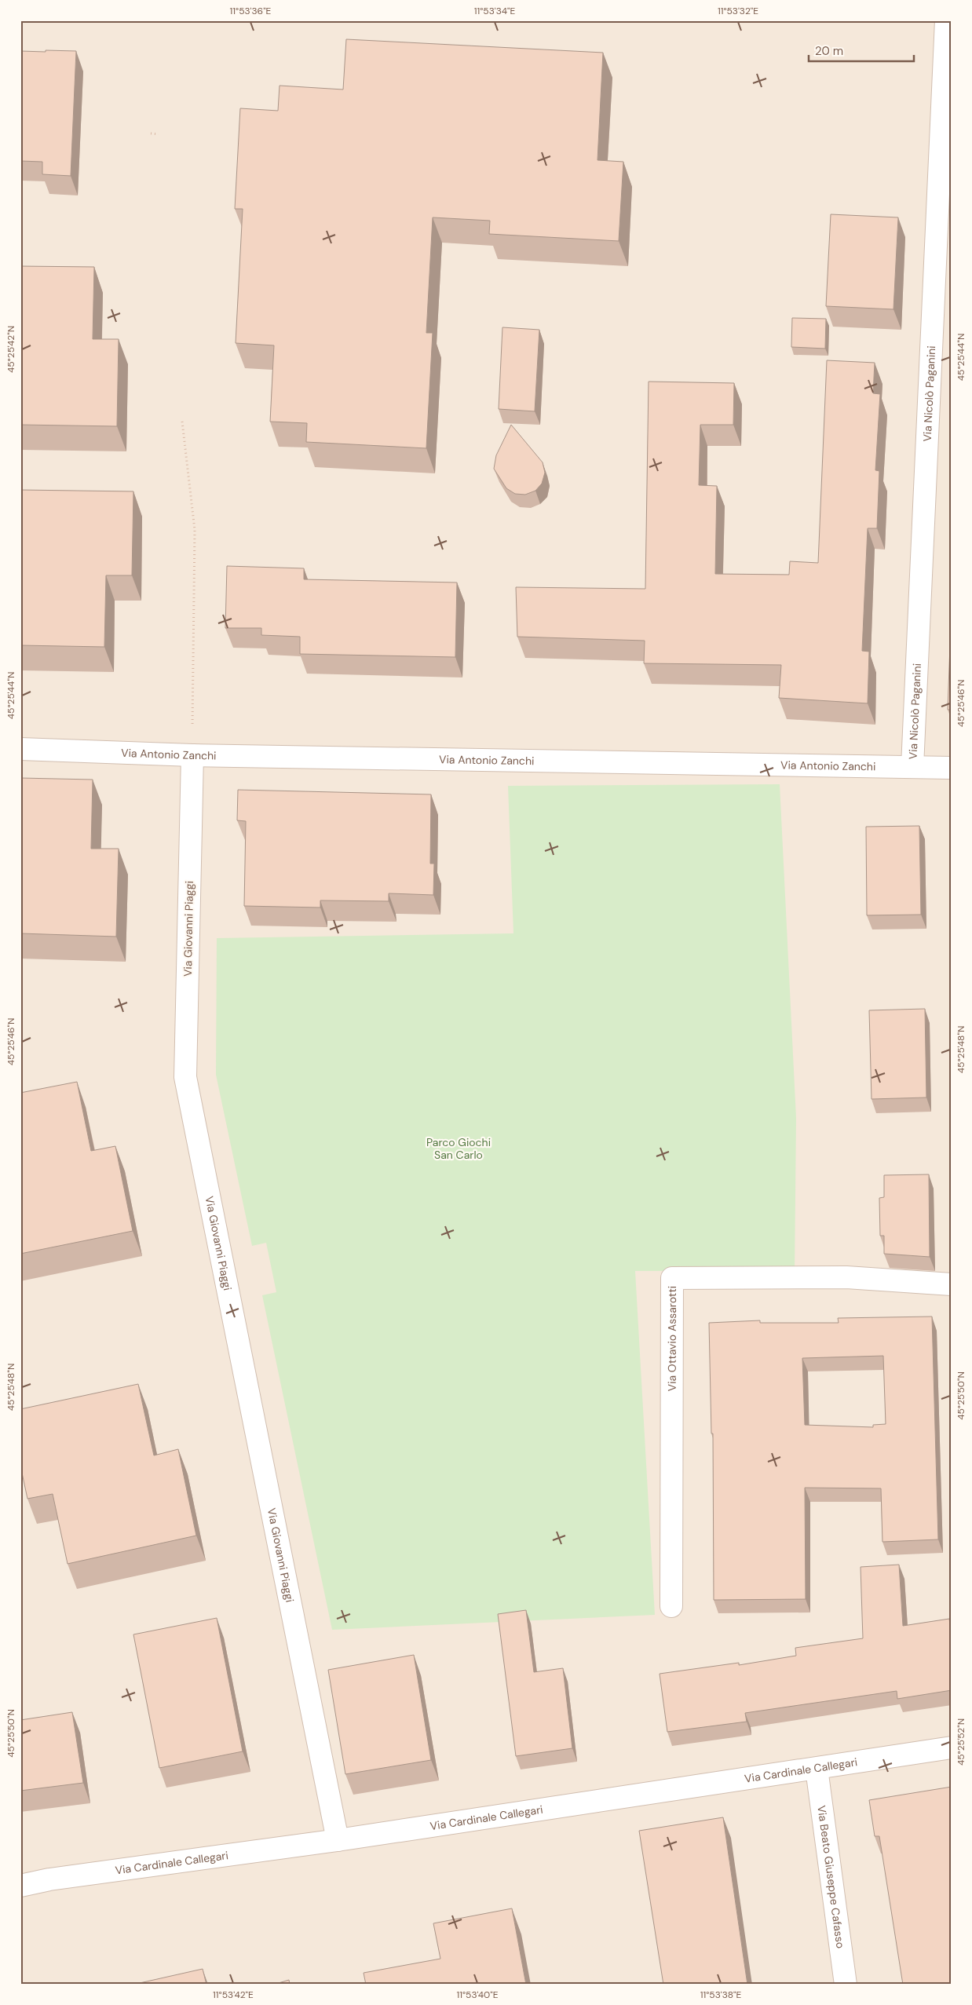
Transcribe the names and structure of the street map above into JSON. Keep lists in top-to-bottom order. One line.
{"streets":{"street":["Via Nicolò Paganini","Via Antonio Zanchi","Via Giovanni Piaggi","Via Ottavio Assarotti","Via Cardinale Callegari","Via Beato Giuseppe Cafasso"]},"crossings":[["Via Nicolò Paganini","Via Antonio Zanchi"],["Via Antonio Zanchi","Via Giovanni Piaggi"],["Via Giovanni Piaggi","Via Cardinale Callegari"],["Via Cardinale Callegari","Via Beato Giuseppe Cafasso"]],"parks":["Parco Giochi San Carlo"],"scale_bar":"20 m","coordinates":["11°53'36\"E","11°53'34\"E","11°53'32\"E","45°25'42\"N","45°25'44\"N","45°25'46\"N","45°25'48\"N","45°25'50\"N","45°25'52\"N","11°53'42\"E","11°53'40\"E","11°53'38\"E"]}
